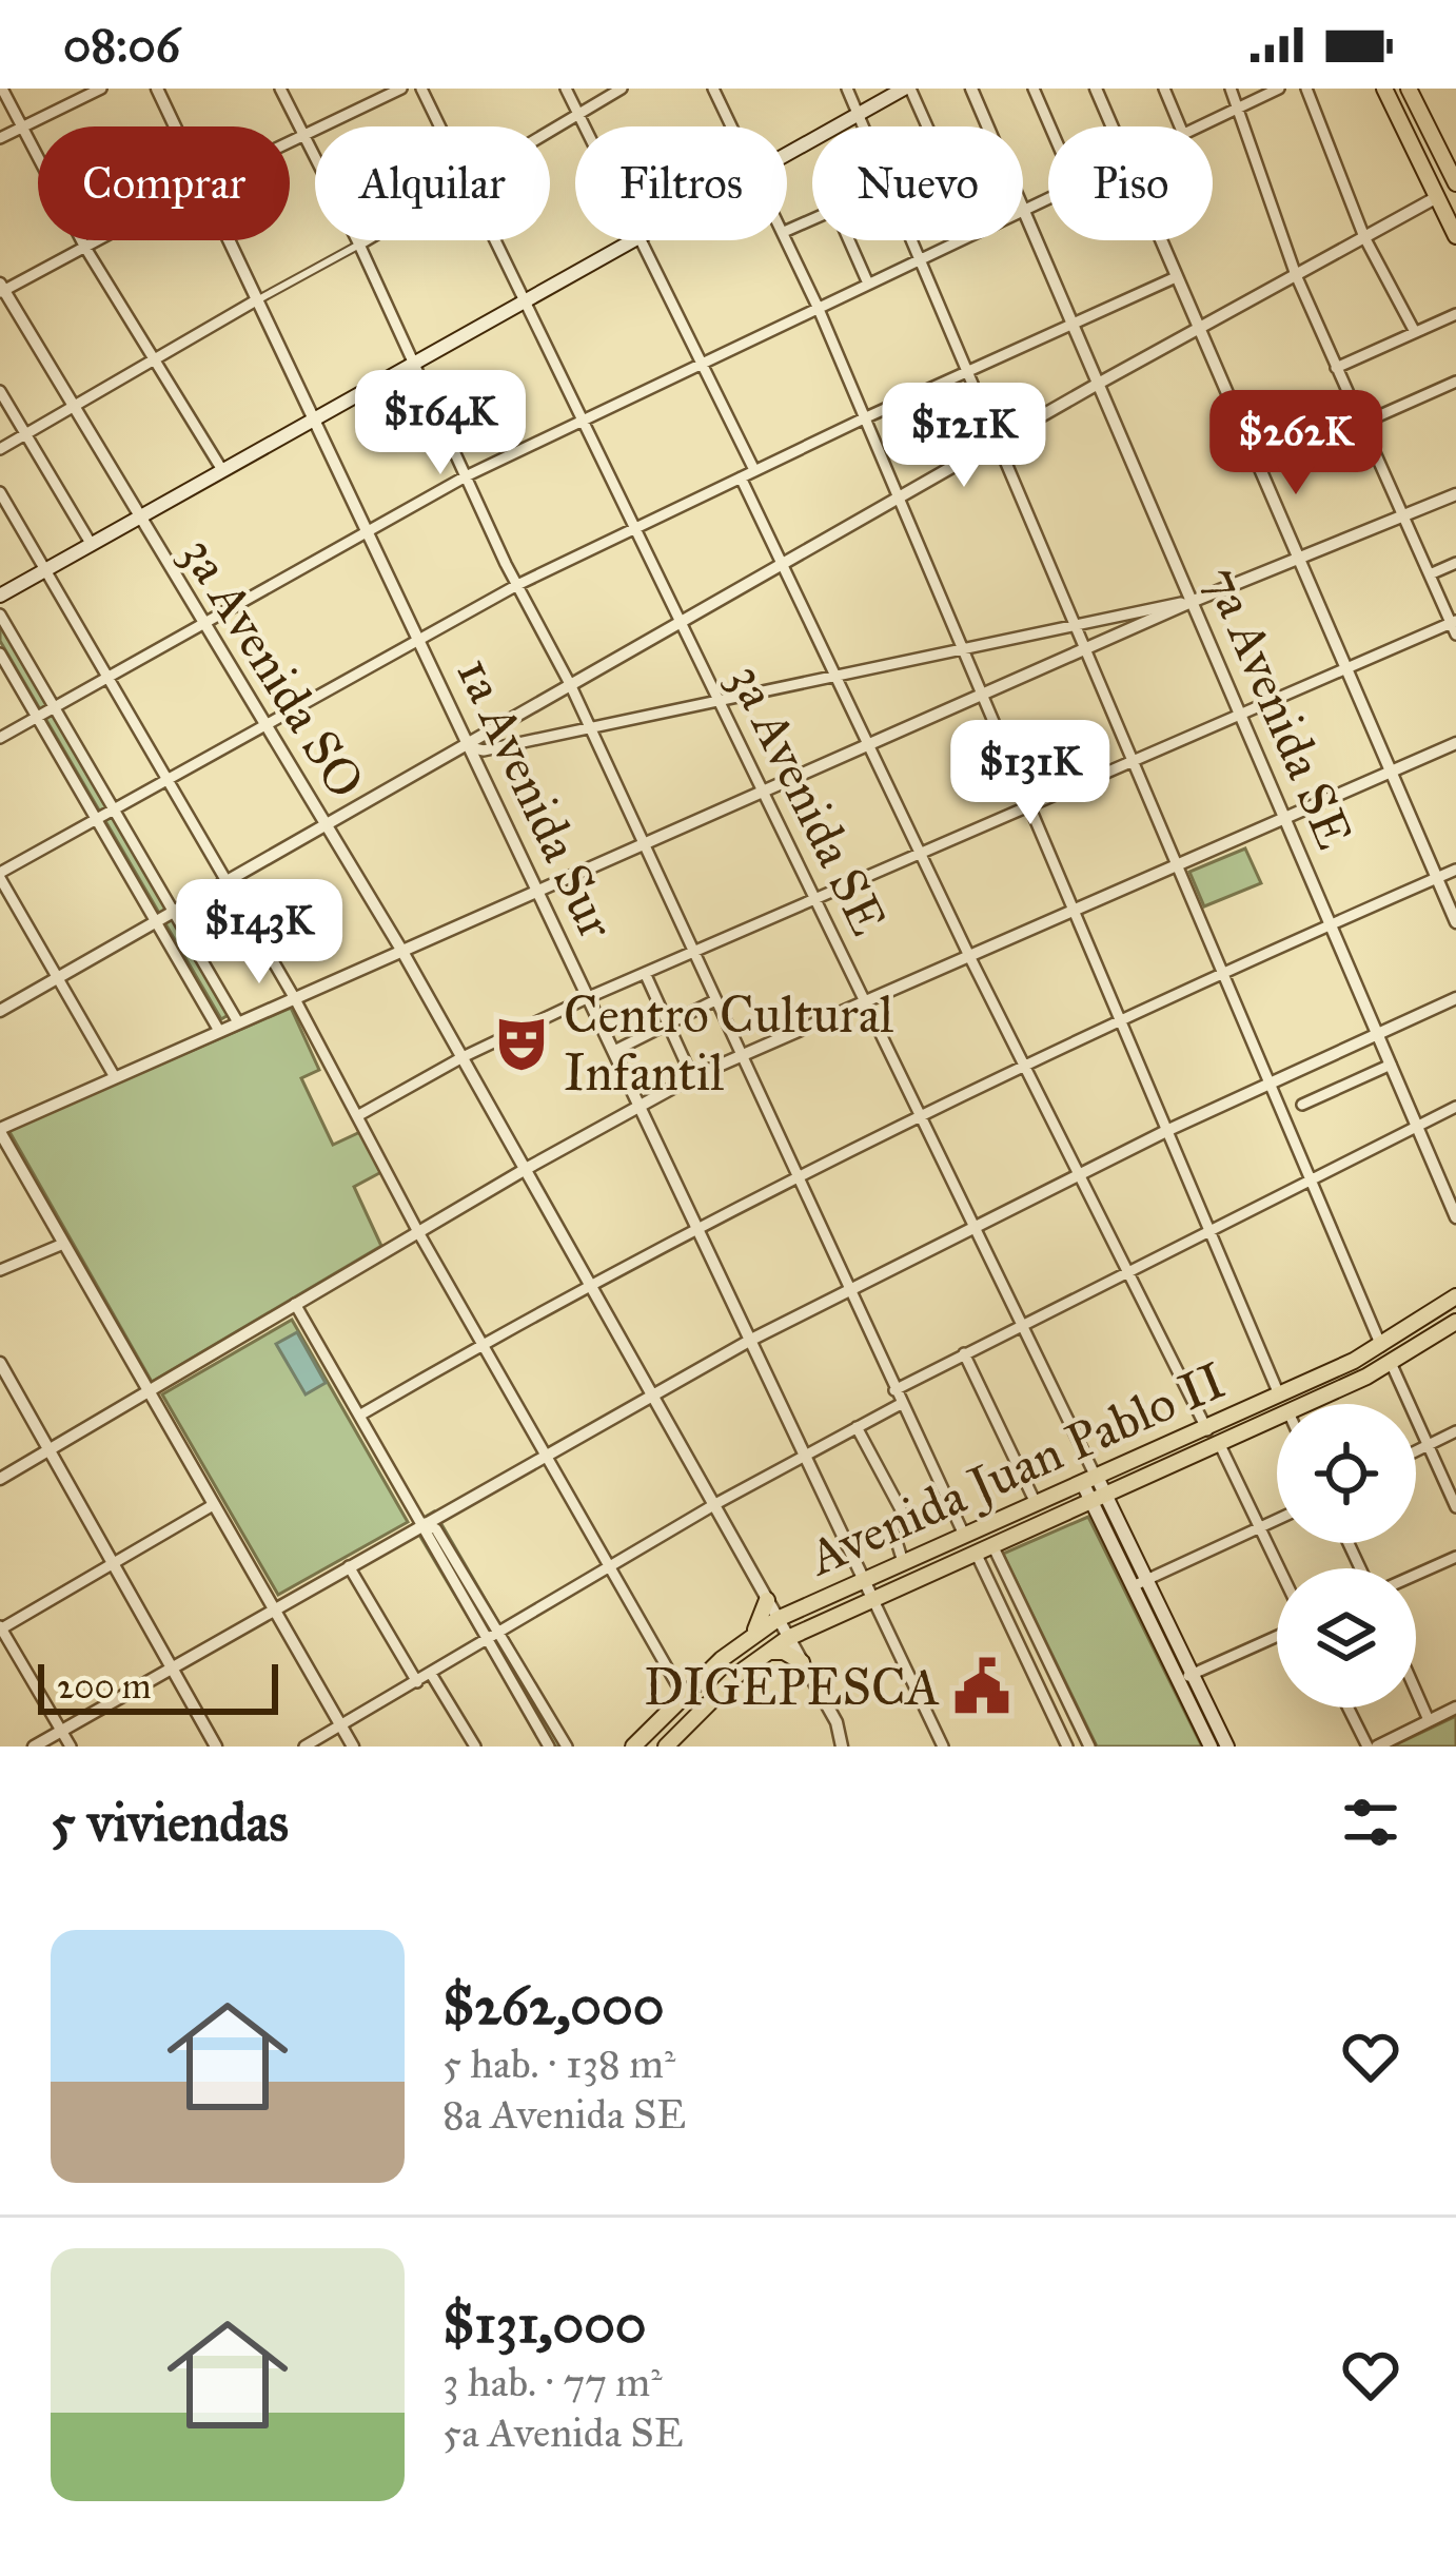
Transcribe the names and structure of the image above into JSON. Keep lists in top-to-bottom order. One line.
{"streets":{"highway":["Avenida Juan Pablo II"],"main road":["3a Avenida SE"],"street":["3a Avenida SO","7a Avenida SE","1a Avenida Sur"]},"crossings":[["3a Avenida SO","Avenida Juan Pablo II"],["1a Avenida Sur","Avenida Juan Pablo II"],["3a Avenida SE","Avenida Juan Pablo II"]],"places":{"theatre":["Centro Cultural Infantil"],"public building":["DIGEPESCA"]},"scale_bar":"200 m","page":{"status":"08:06","chip":["Comprar","Alquilar","Filtros","Nuevo","Piso"],"price":["$164K","$121K","$262K","$131K","$143K"],"scale":"200 m","heading":"5 viviendas","list":[{"name":"$262,000","note":"5 hab. · 138 m² · 8a Avenida SE"},{"name":"$131,000","note":"3 hab. · 77 m² · 5a Avenida SE"}]}}
